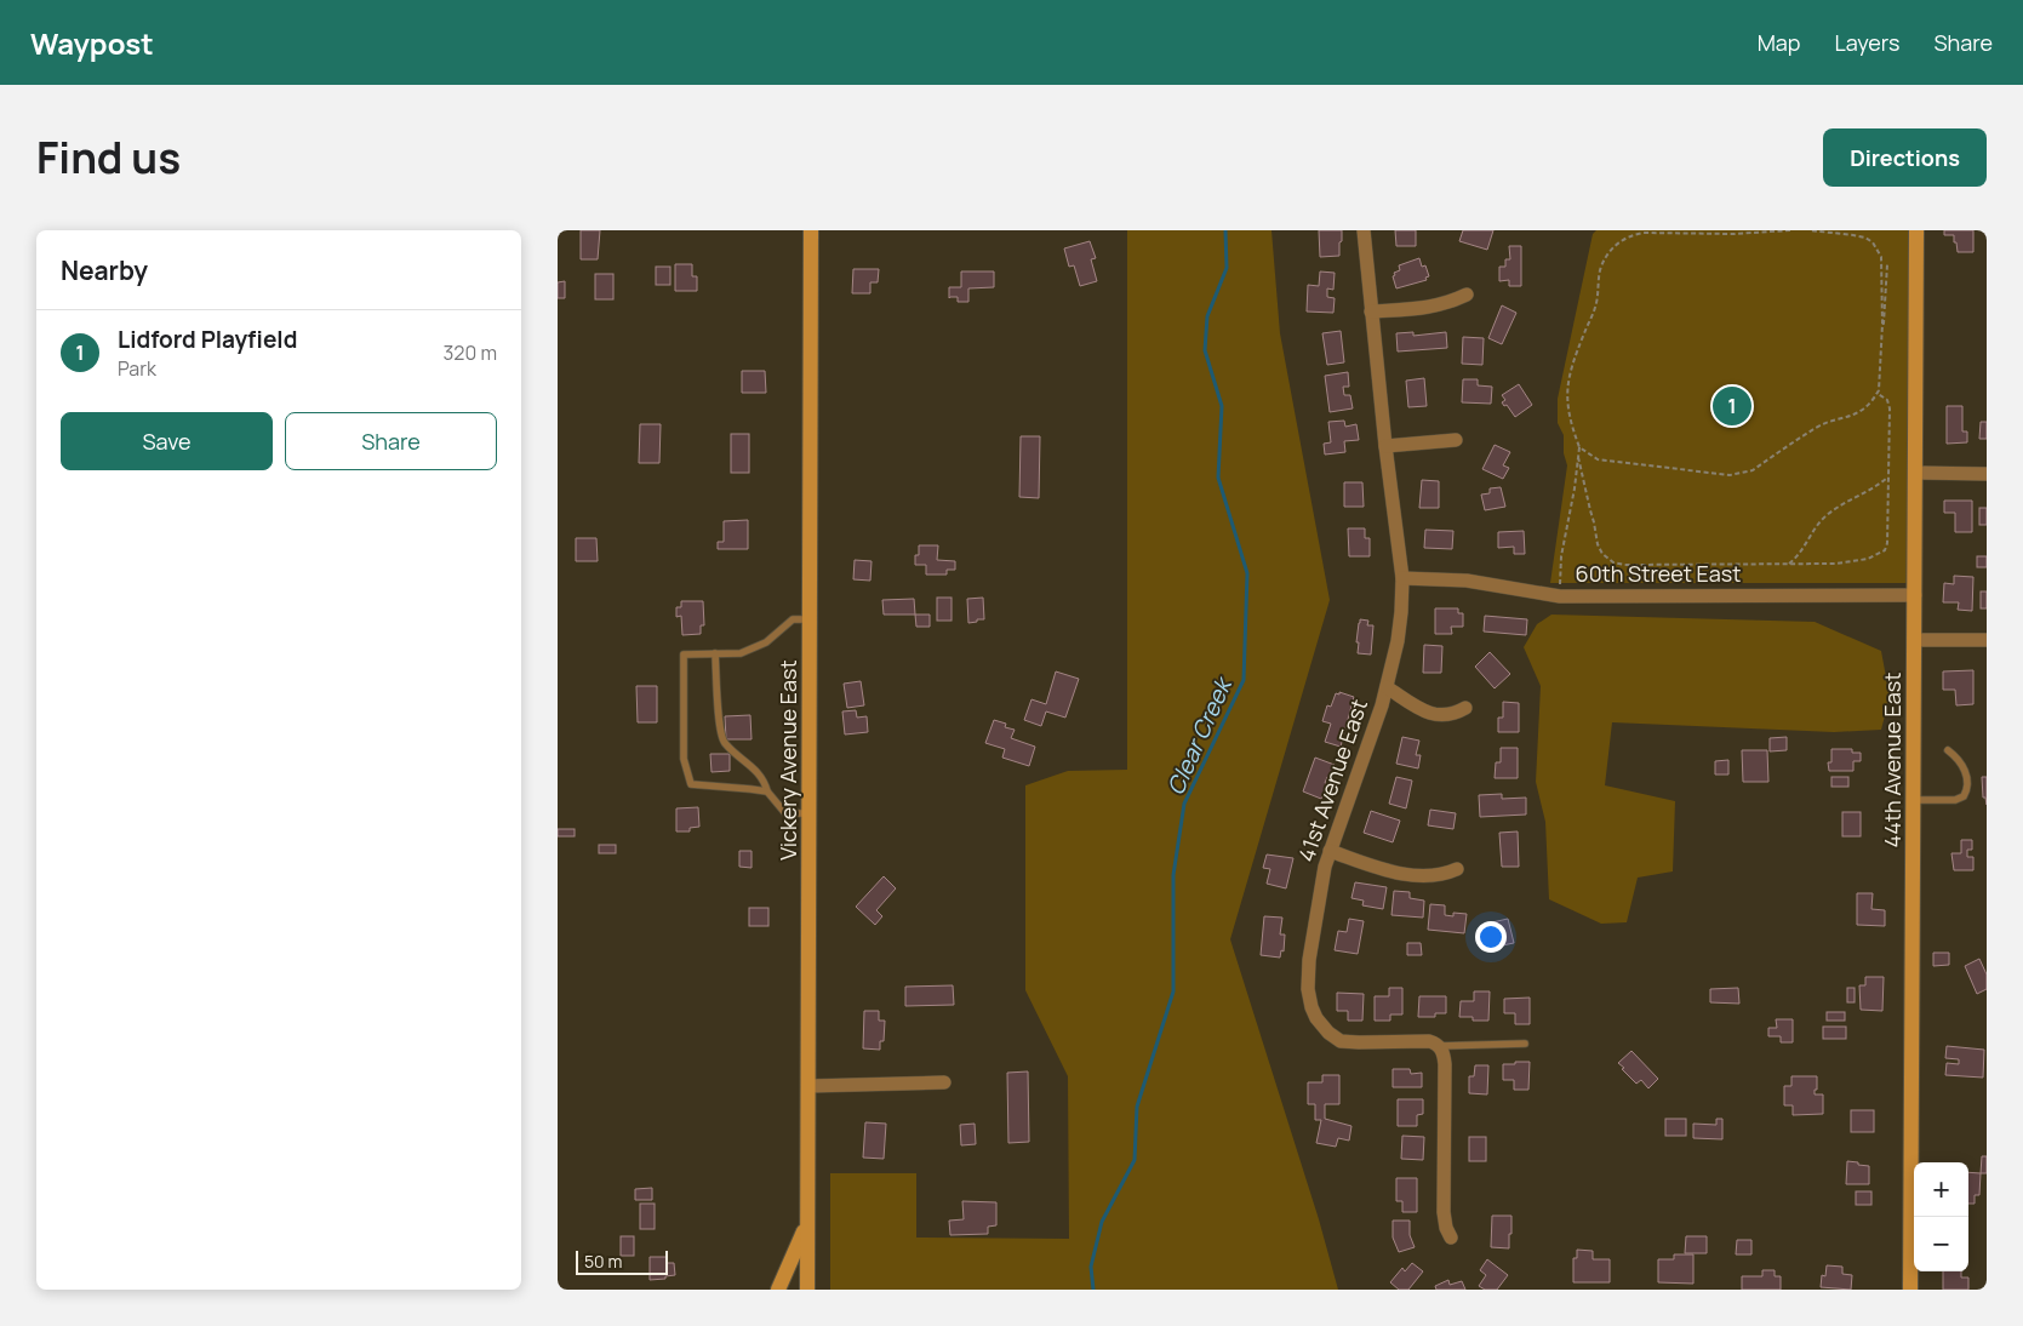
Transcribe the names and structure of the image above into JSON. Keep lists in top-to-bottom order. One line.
{"streets":{"street":["60th Street East","Vickery Avenue East","44th Avenue East","41st Avenue East"]},"crossings":[["60th Street East","44th Avenue East"],["60th Street East","41st Avenue East"]],"water":["Clear Creek"],"scale_bar":"50 m","page":{"header":"Waypost","nav":["Map","Layers","Share"],"title":"Find us","buttons":["Directions",["Save","Share"]],"heading":"Nearby","list":[{"mark":"1","name":"Lidford Playfield","note":"Park","value":"320 m"}],"pins":"1","map_buttons":["+","−"],"scale":"50 m"}}
